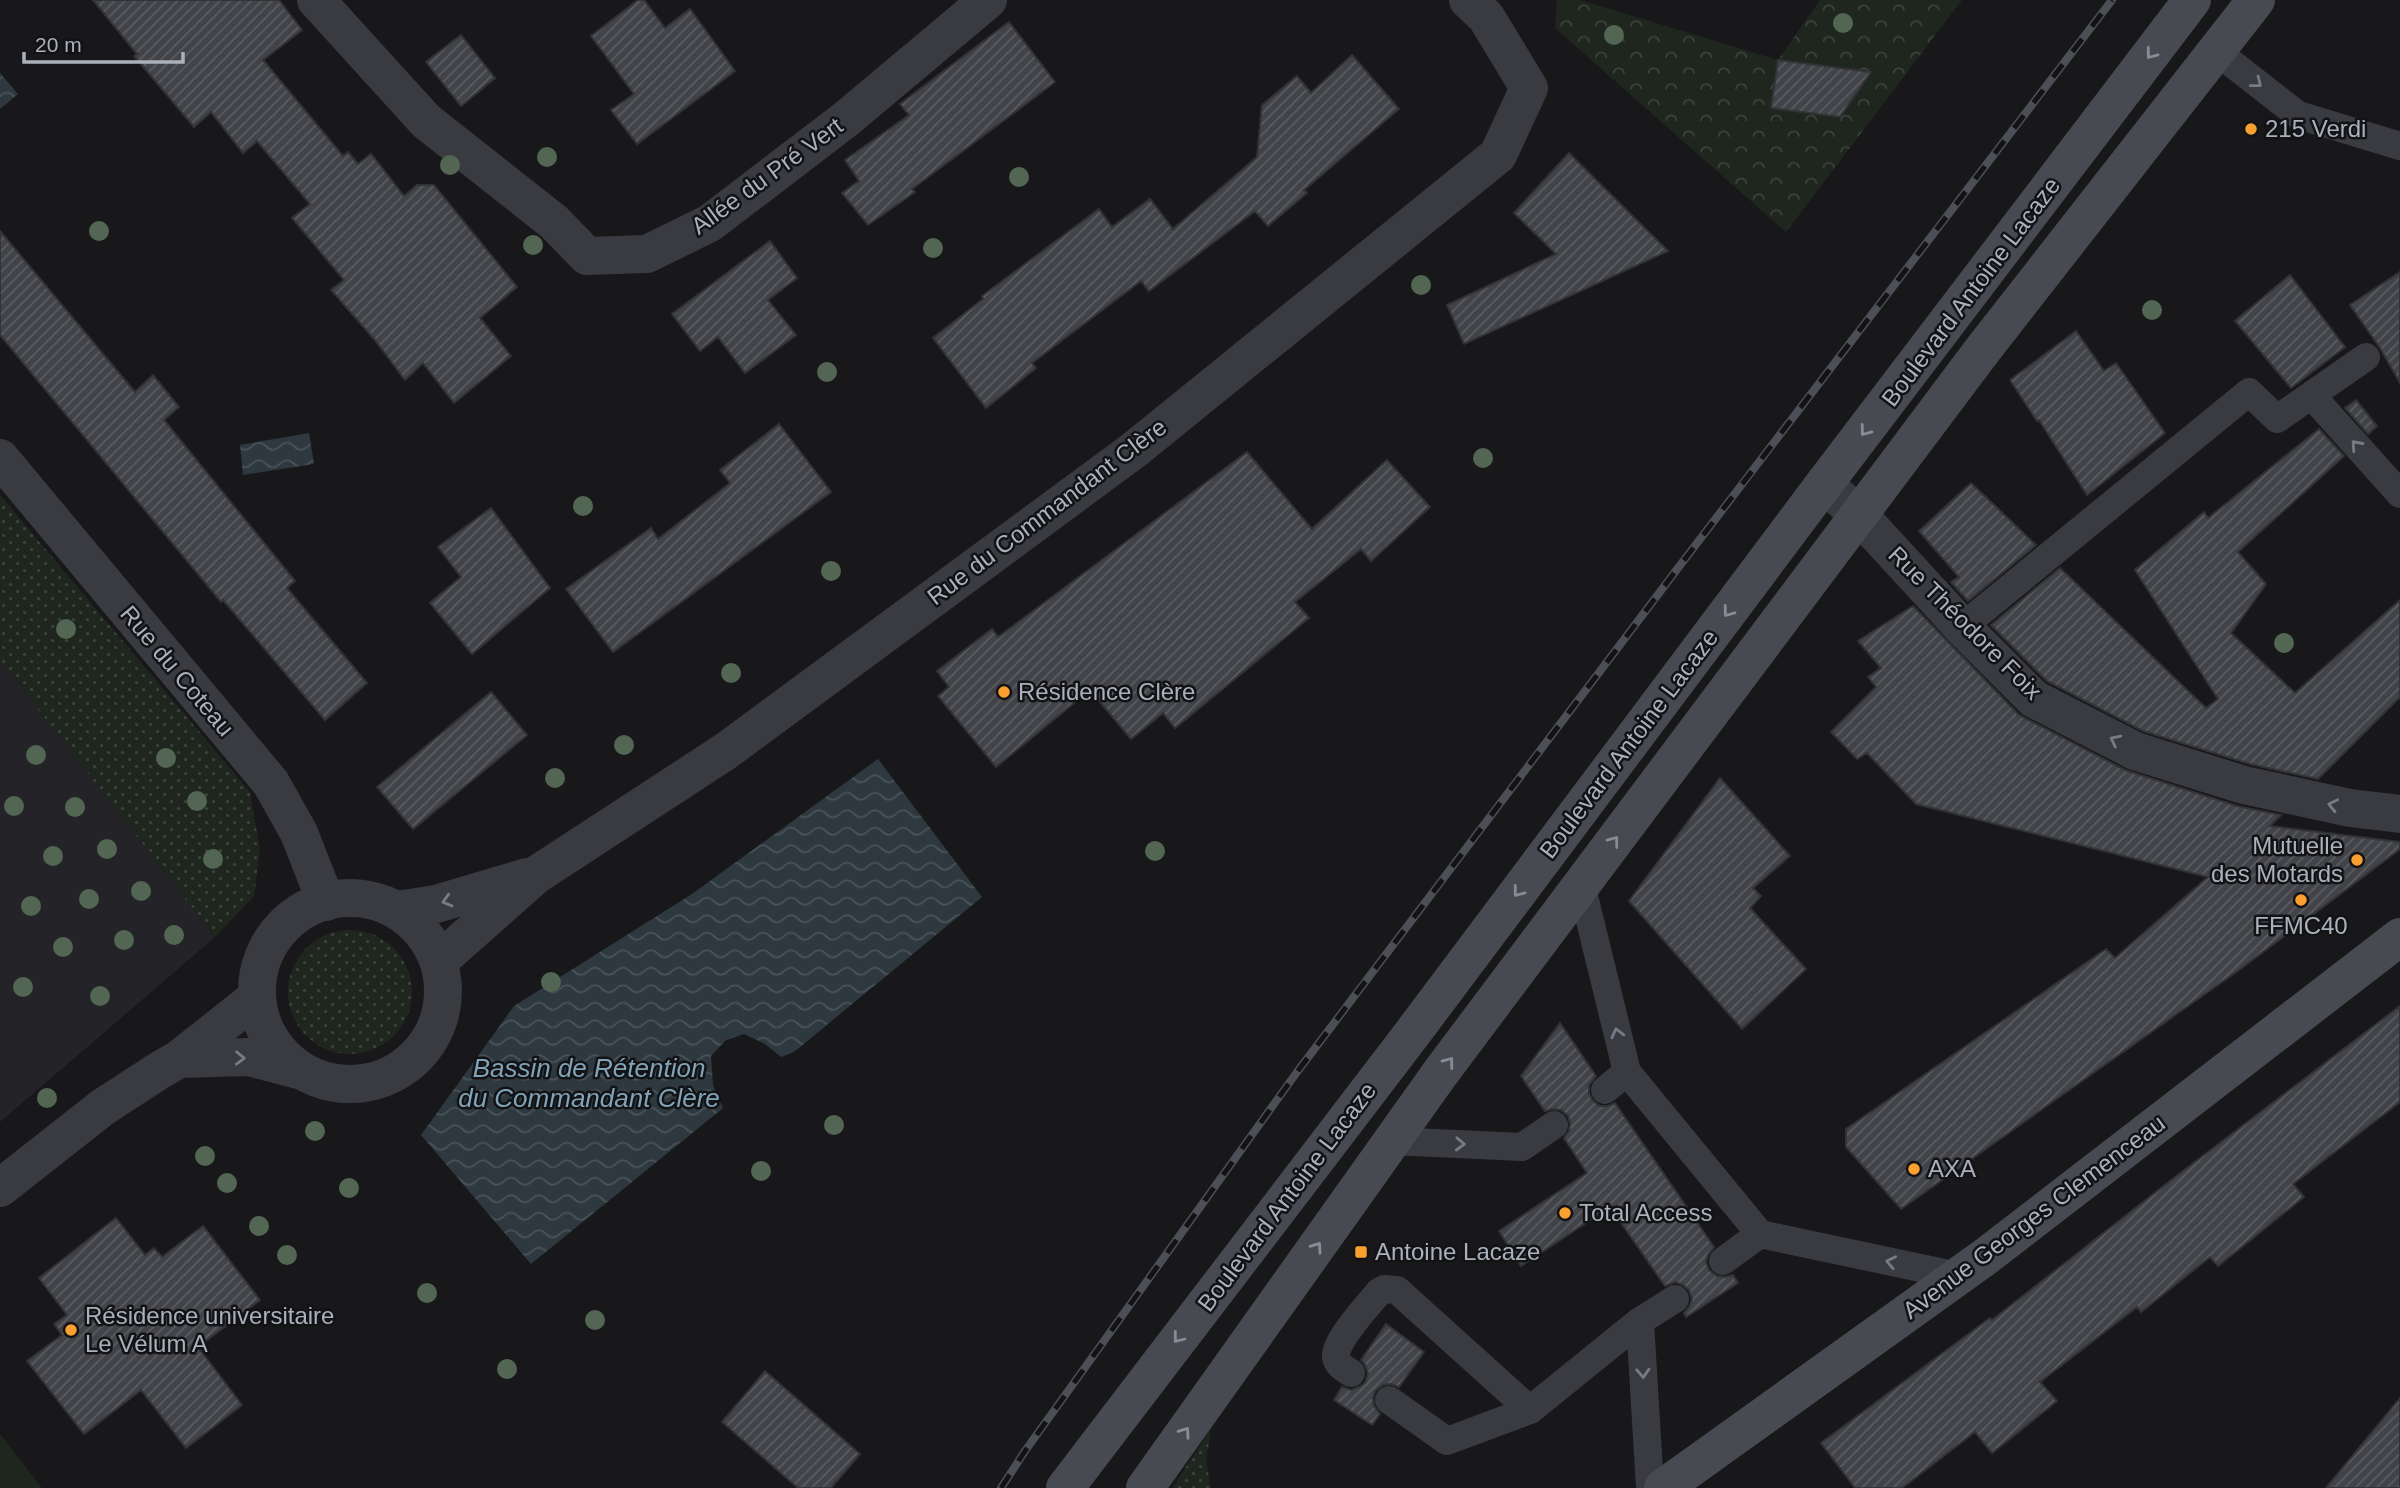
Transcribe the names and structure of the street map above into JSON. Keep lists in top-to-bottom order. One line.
{"streets":{"main road":["Boulevard Antoine Lacaze","Avenue Georges Clemenceau"],"street":["Allée du Pré Vert","Rue du Commandant Clère","Rue Théodore Foix","Rue du Coteau"]},"crossings":[["Boulevard Antoine Lacaze","Rue Théodore Foix"],["Rue du Commandant Clère","Rue du Coteau"]],"one_way":["Rue Théodore Foix"],"water":["Bassin de Rétention du Commandant Clère"],"places":{"other":["215 Verdi","Résidence Clère","Mutuelle des Motards","FFMC40","AXA","Total Access","Résidence universitaire Le Vélum A"],"transit":["Antoine Lacaze"]},"scale_bar":"20 m"}
